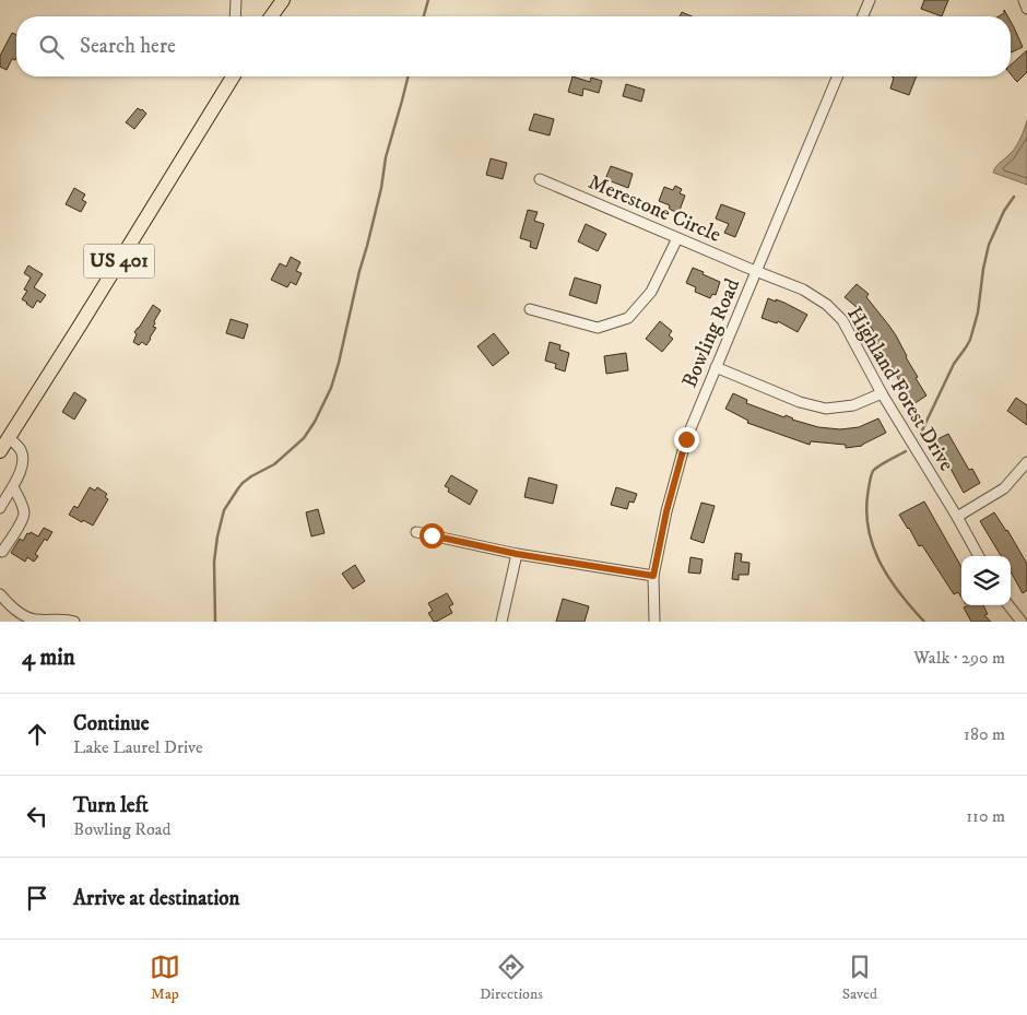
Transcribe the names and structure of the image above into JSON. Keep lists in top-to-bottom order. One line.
{"streets":{"highway":["US 401"],"street":["Merestone Circle","Bowling Road","Highland Forest Drive"]},"crossings":[["Merestone Circle","Bowling Road"],["Merestone Circle","Highland Forest Drive"],["Bowling Road","Highland Forest Drive"]],"page":{"search":"Search here","heading":["4 min","Walk · 290 m"],"list":[["Continue","Lake Laurel Drive","180 m"],["Turn left","Bowling Road","110 m"],"Arrive at destination"],"nav":["Map","Directions","Saved"]}}
